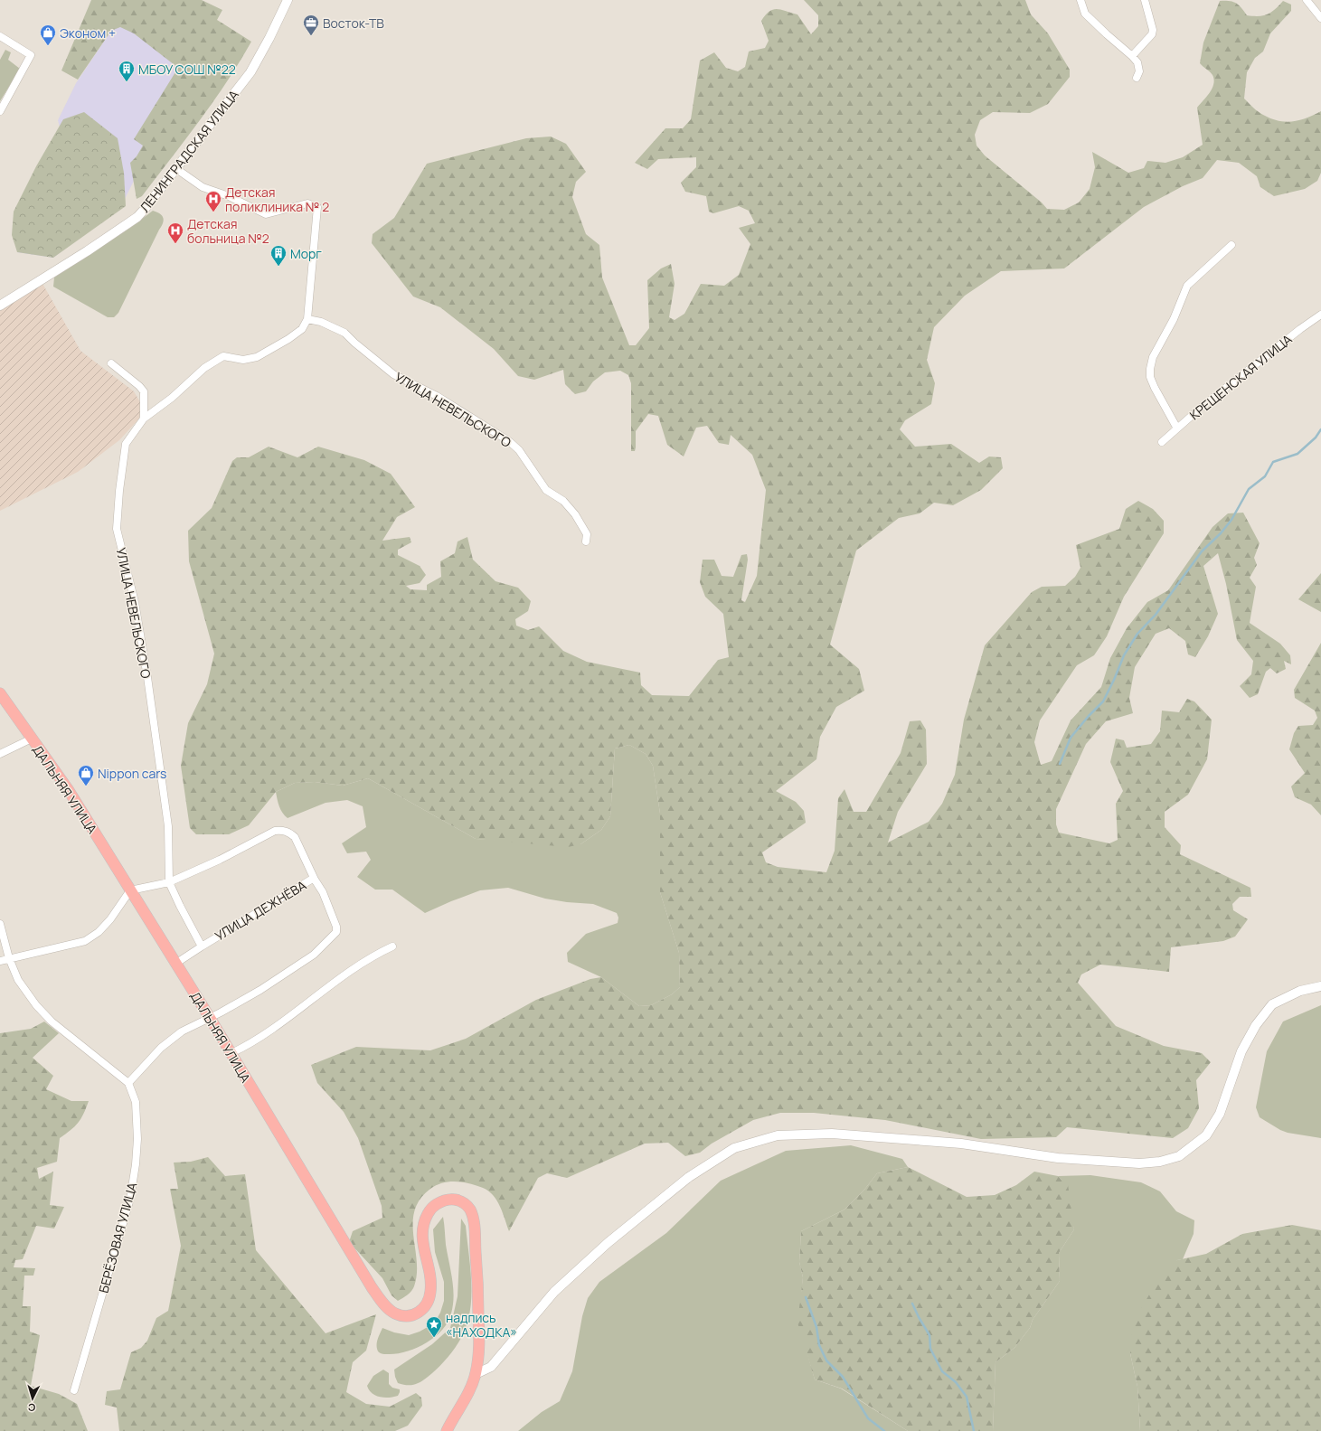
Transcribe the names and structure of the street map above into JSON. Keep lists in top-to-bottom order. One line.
{"streets":{"main road":["ДАЛЬНЯЯ УЛИЦА"],"street":["ЛЕНИНГРАДСКАЯ УЛИЦА","КРЕЩЕНСКАЯ УЛИЦА","УЛИЦА НЕВЕЛЬСКОГО","УЛИЦА ДЕЖНЁВА","БЕРЁЗОВАЯ УЛИЦА"]},"crossings":[["ДАЛЬНЯЯ УЛИЦА","УЛИЦА ДЕЖНЁВА"]],"places":{"office":["Восток-ТВ"],"shop":["Эконом +","Nippon cars"],"building":["МБОУ СОШ №22","Морг"],"hospital":["Детская поликлиника № 2","Детская больница №2"],"place":["надпись «НАХОДКА»"]},"north":"bottom"}
